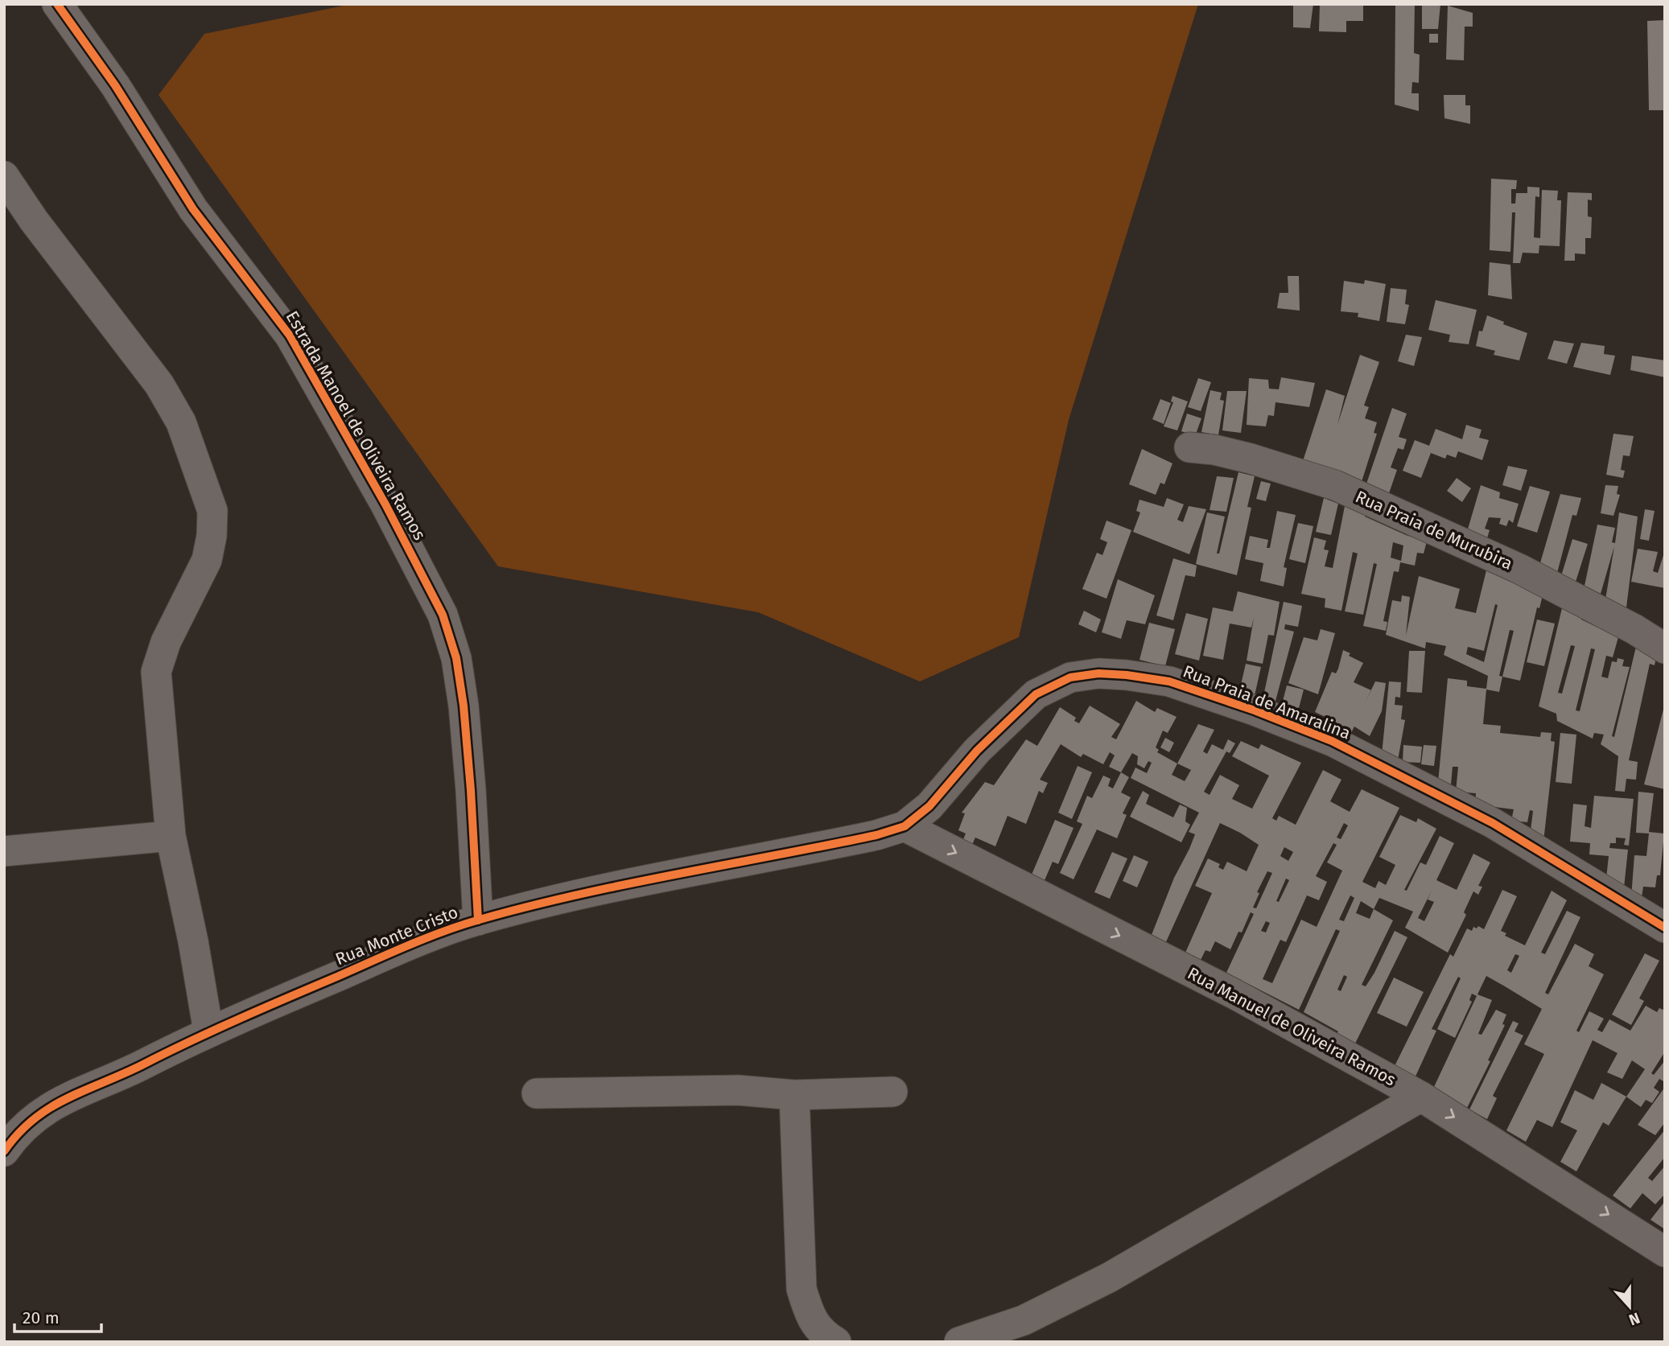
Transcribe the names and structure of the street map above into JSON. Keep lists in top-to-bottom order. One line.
{"streets":{"street":["Estrada Manoel de Oliveira Ramos","Rua Praia de Murubira","Rua Praia de Amaralina","Rua Monte Cristo","Rua Manuel de Oliveira Ramos"]},"crossings":[["Estrada Manoel de Oliveira Ramos","Rua Monte Cristo"],["Rua Praia de Amaralina","Rua Monte Cristo"],["Rua Praia de Amaralina","Rua Manuel de Oliveira Ramos"],["Rua Monte Cristo","Rua Manuel de Oliveira Ramos"]],"one_way":["Rua Manuel de Oliveira Ramos"],"scale_bar":"20 m","north":"bottom"}
